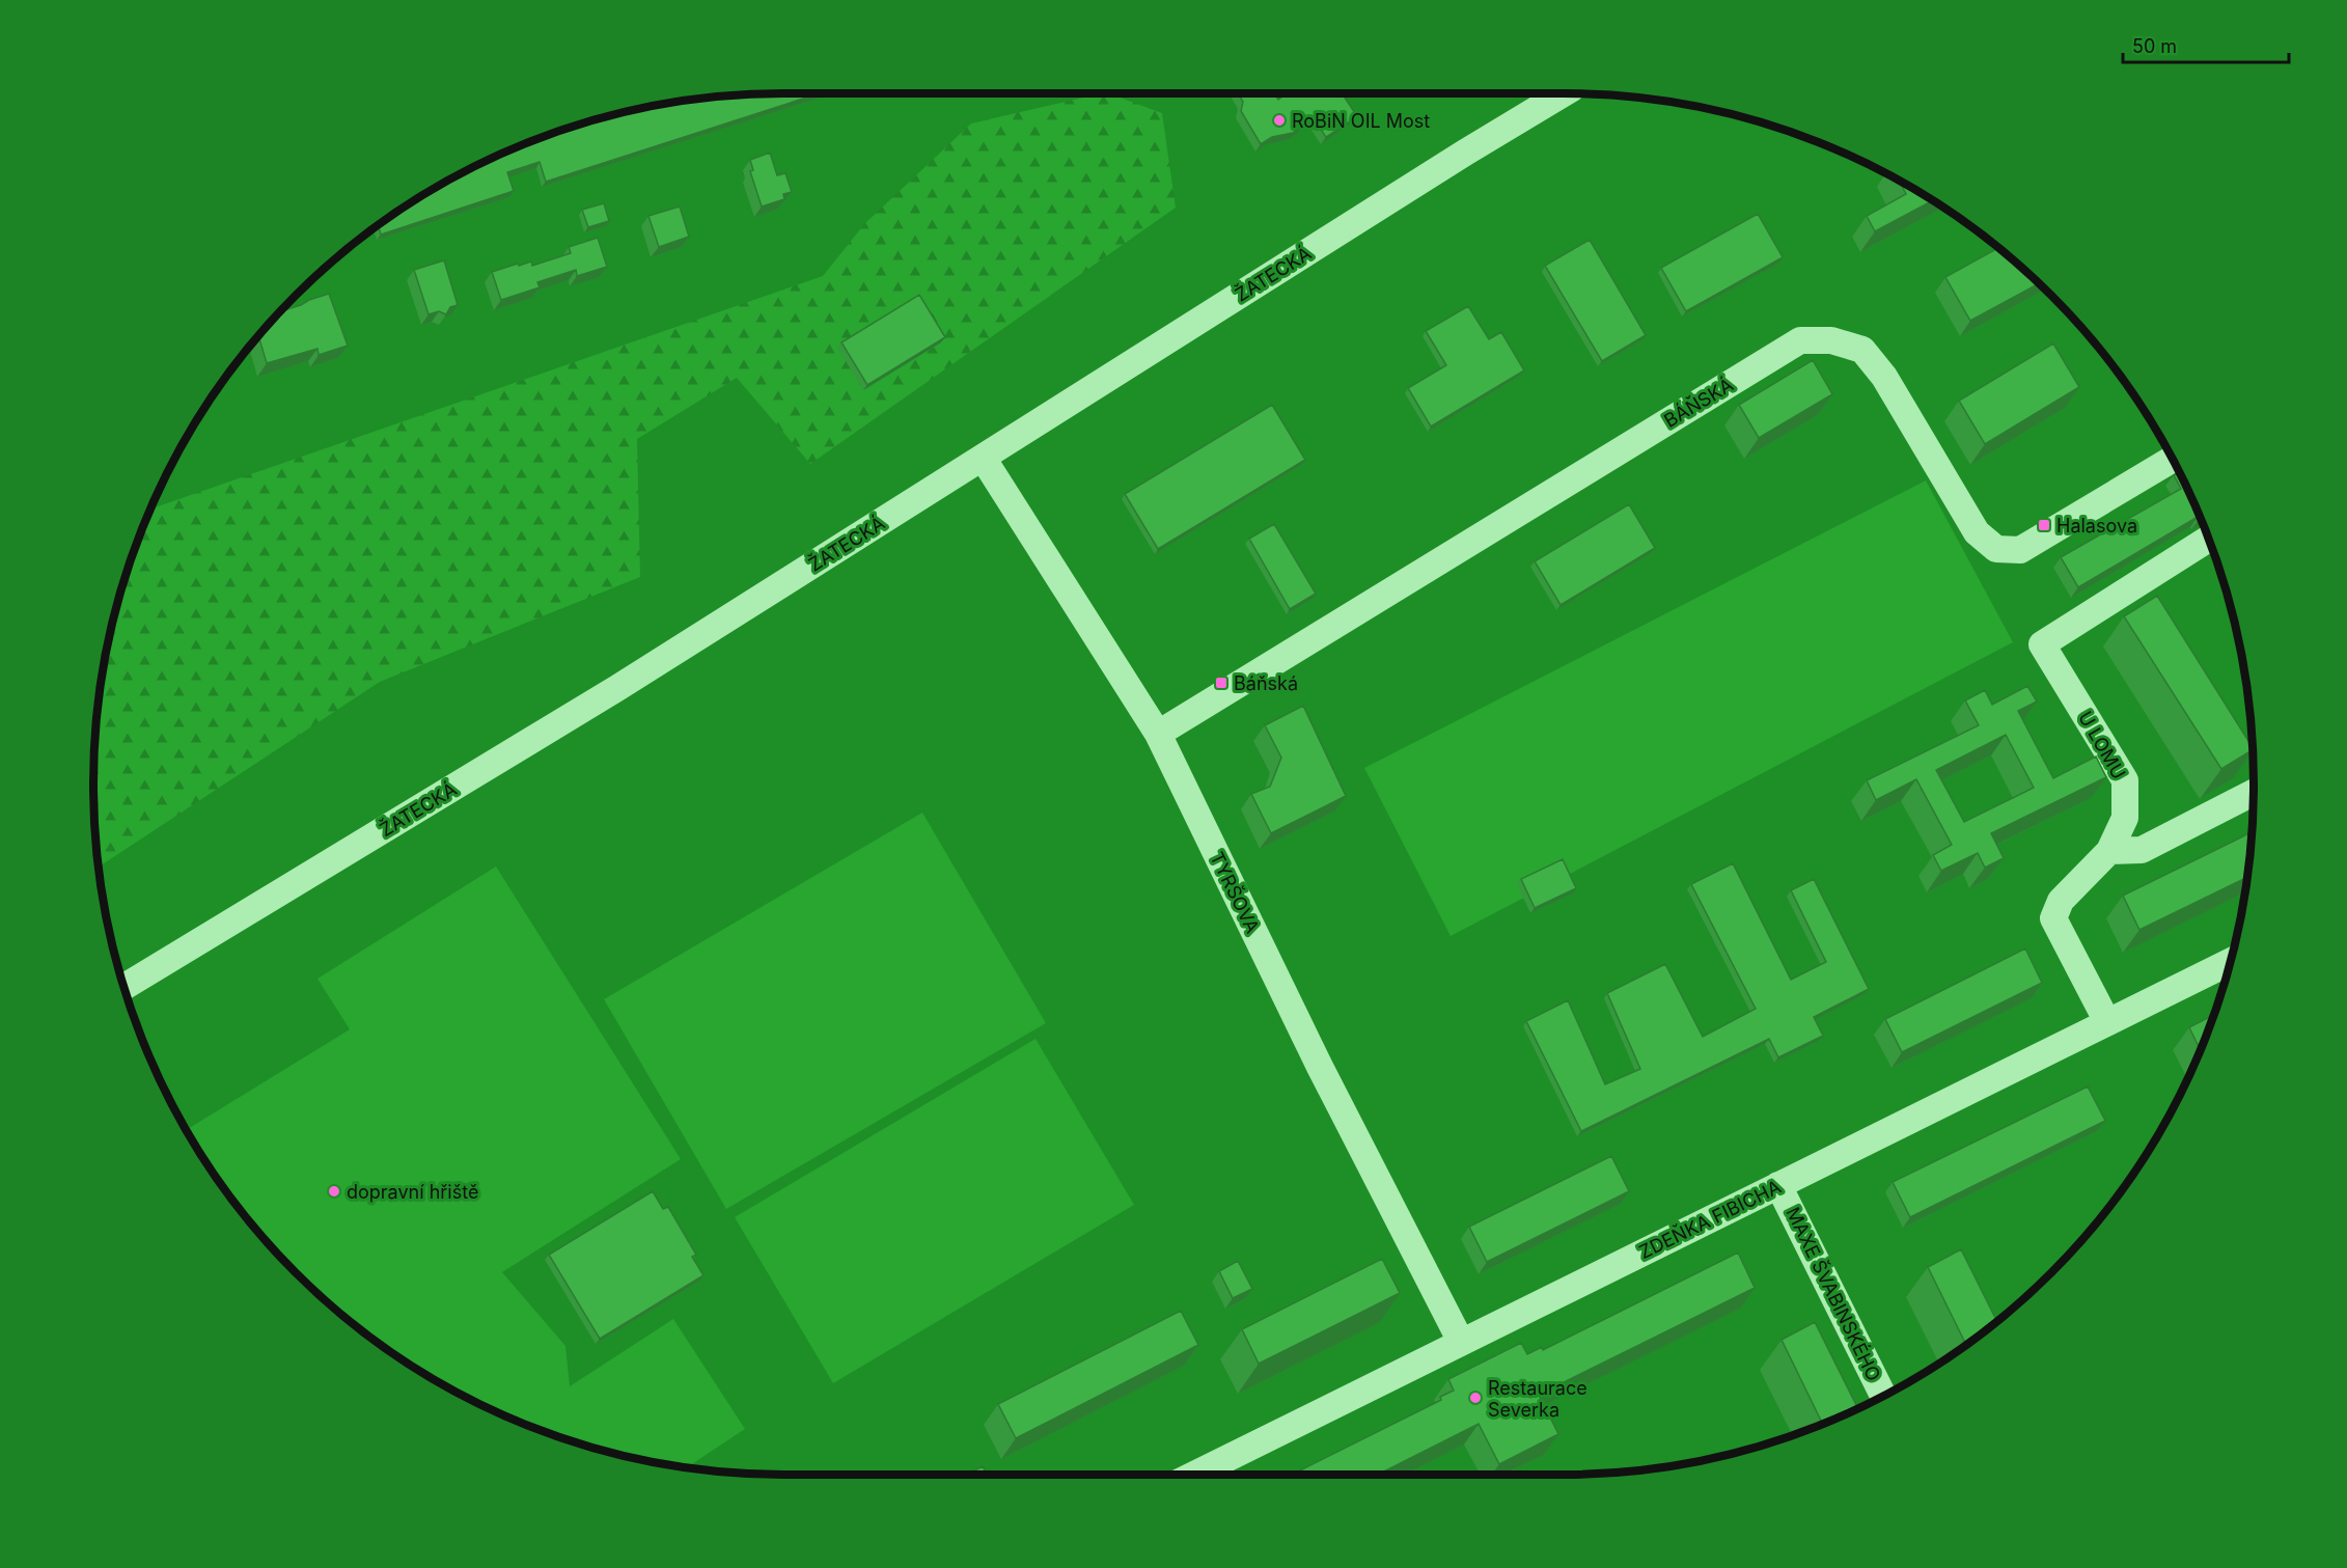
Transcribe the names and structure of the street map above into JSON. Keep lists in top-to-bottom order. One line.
{"streets":{"street":["ŽATECKÁ","BÁŇSKÁ","U LOMU","TYRŠOVA","ZDEŇKA FIBICHA","MAXE ŠVABINSKÉHO"]},"crossings":[["ŽATECKÁ","TYRŠOVA"],["BÁŇSKÁ","TYRŠOVA"],["U LOMU","ZDEŇKA FIBICHA"],["TYRŠOVA","ZDEŇKA FIBICHA"],["ZDEŇKA FIBICHA","MAXE ŠVABINSKÉHO"]],"places":{"other":["RoBiN OIL Most","dopravní hřiště","Restaurace Severka"],"transit":["Halasova","Báňská"]},"scale_bar":"50 m"}
